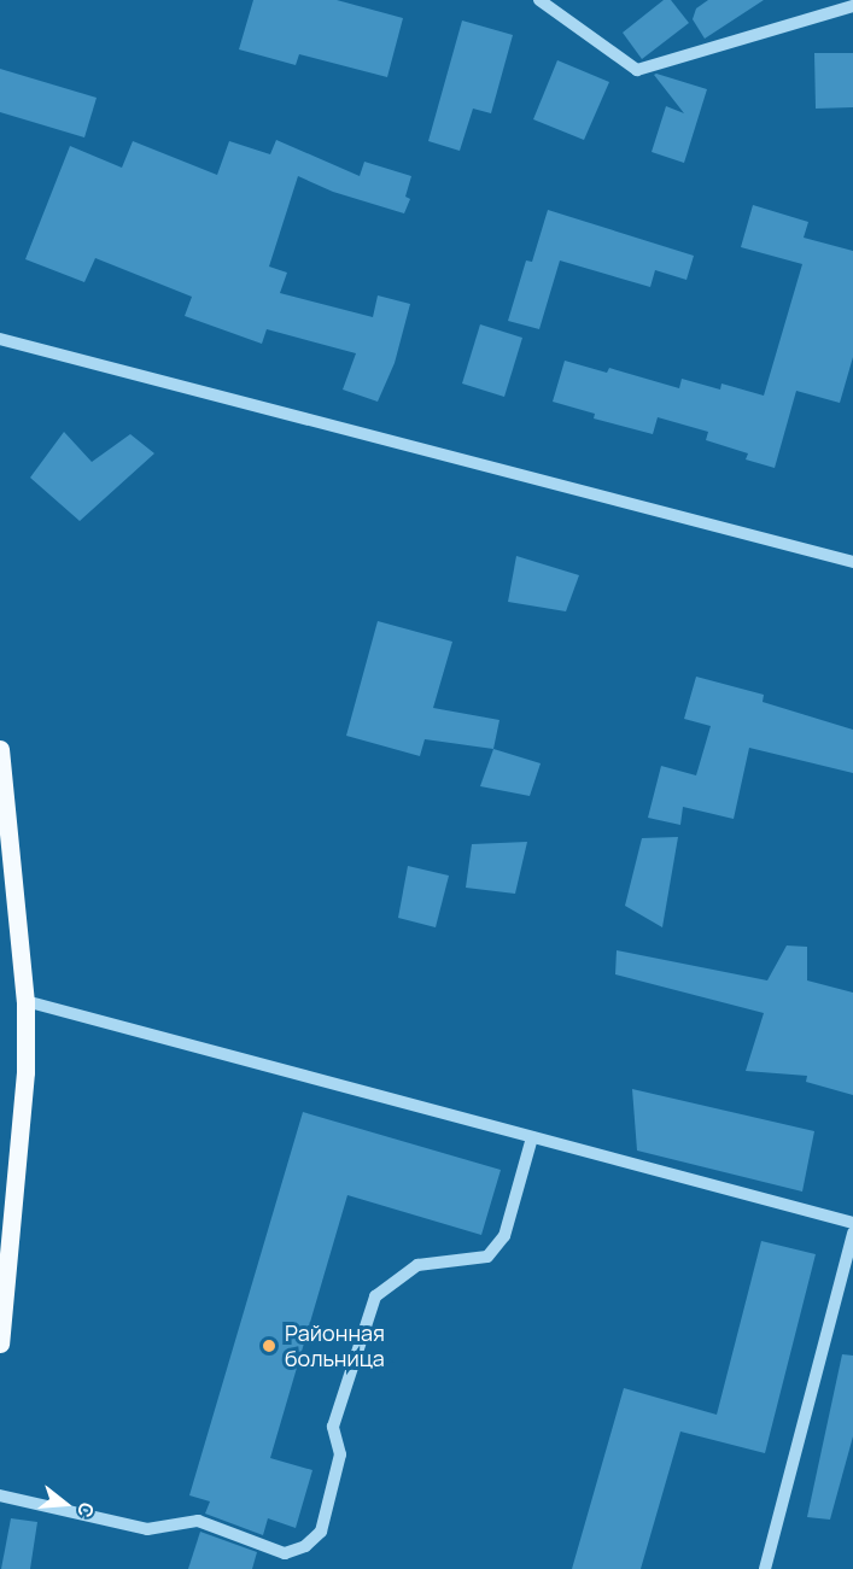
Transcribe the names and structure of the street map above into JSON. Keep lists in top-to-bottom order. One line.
{"places":["Районная больница"],"north":"right"}
